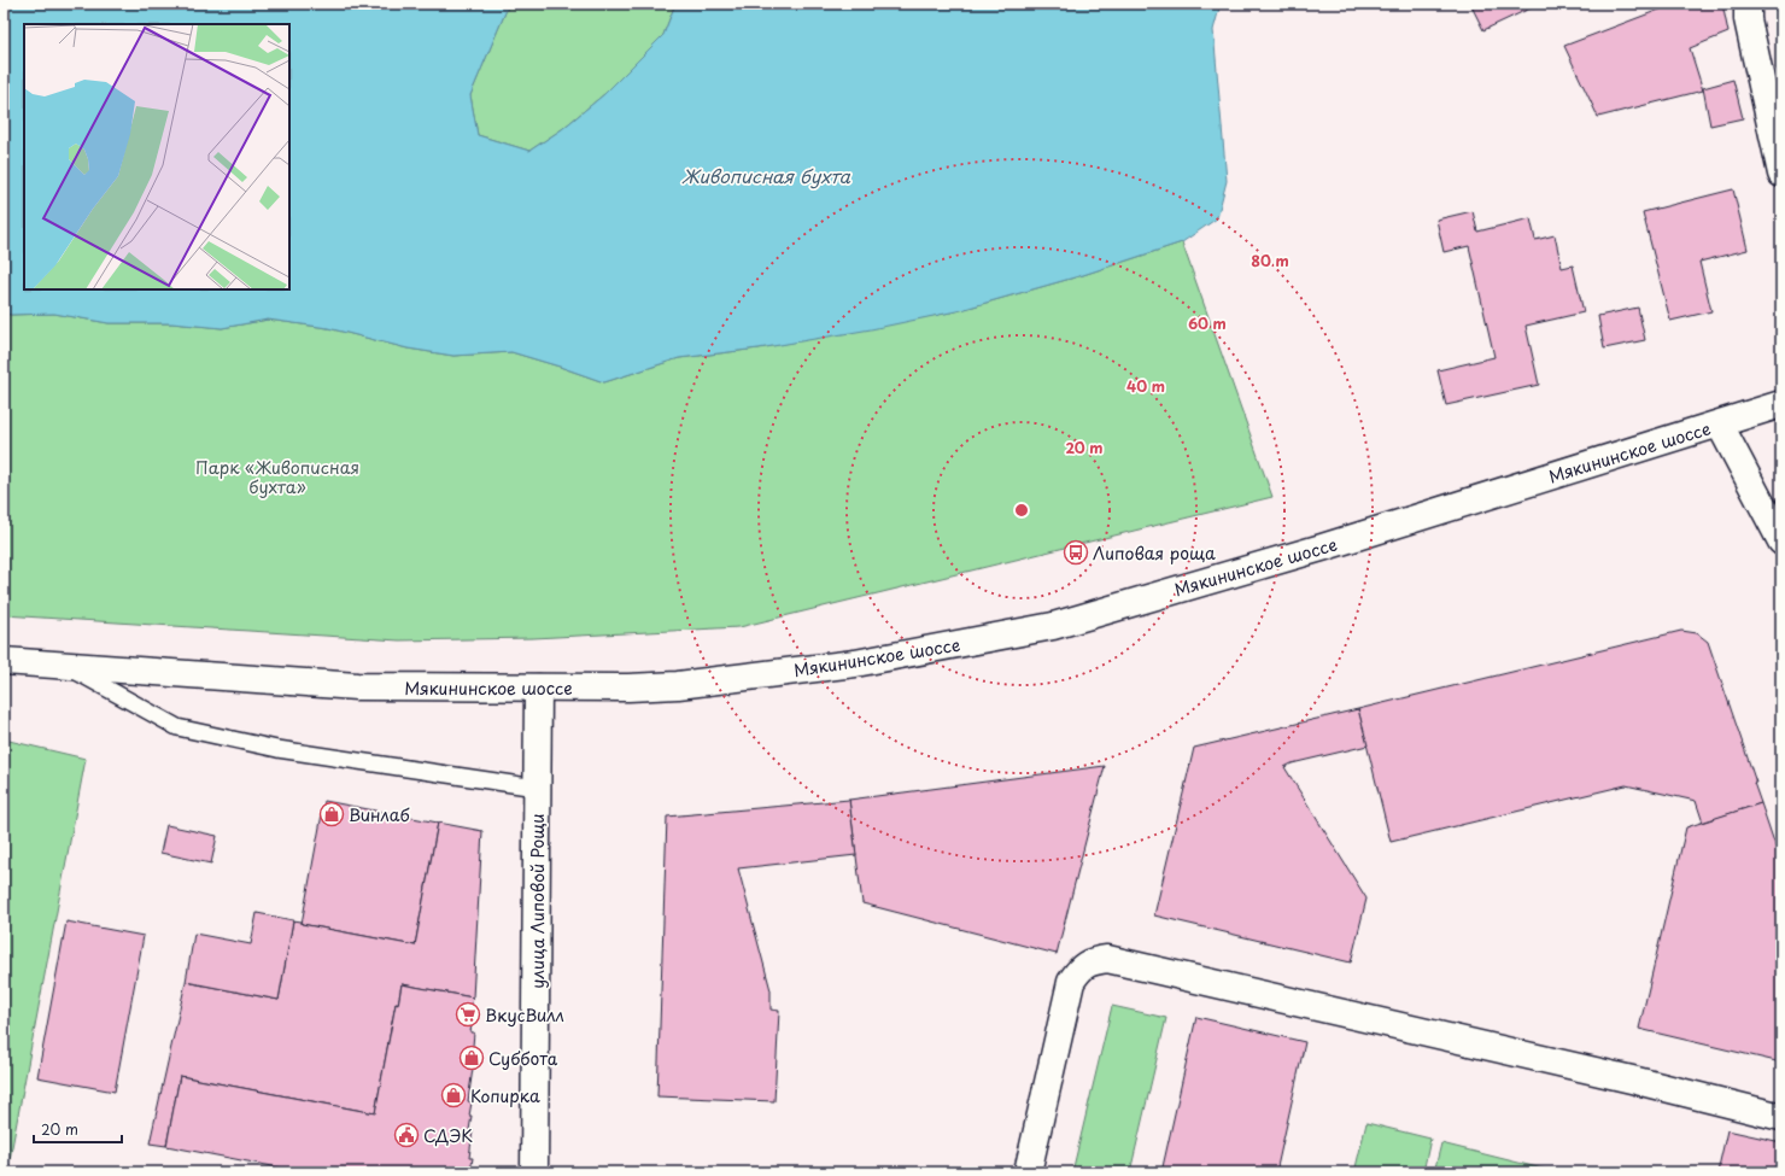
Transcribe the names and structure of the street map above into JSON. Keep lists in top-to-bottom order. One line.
{"streets":{"street":["Мякининское шоссе","улица Липовой Рощи"]},"crossings":[["Мякининское шоссе","улица Липовой Рощи"]],"water":["Живописная бухта"],"parks":["Парк «Живописная бухта»"],"places":{"bus stop":["Липовая роща"],"shop":["Винлаб","Суббота","Копирка"],"supermarket":["ВкусВилл"],"public building":["СДЭК"]},"scale_bar":"20 m","rings":["80 m","60 m","40 m","20 m"]}
